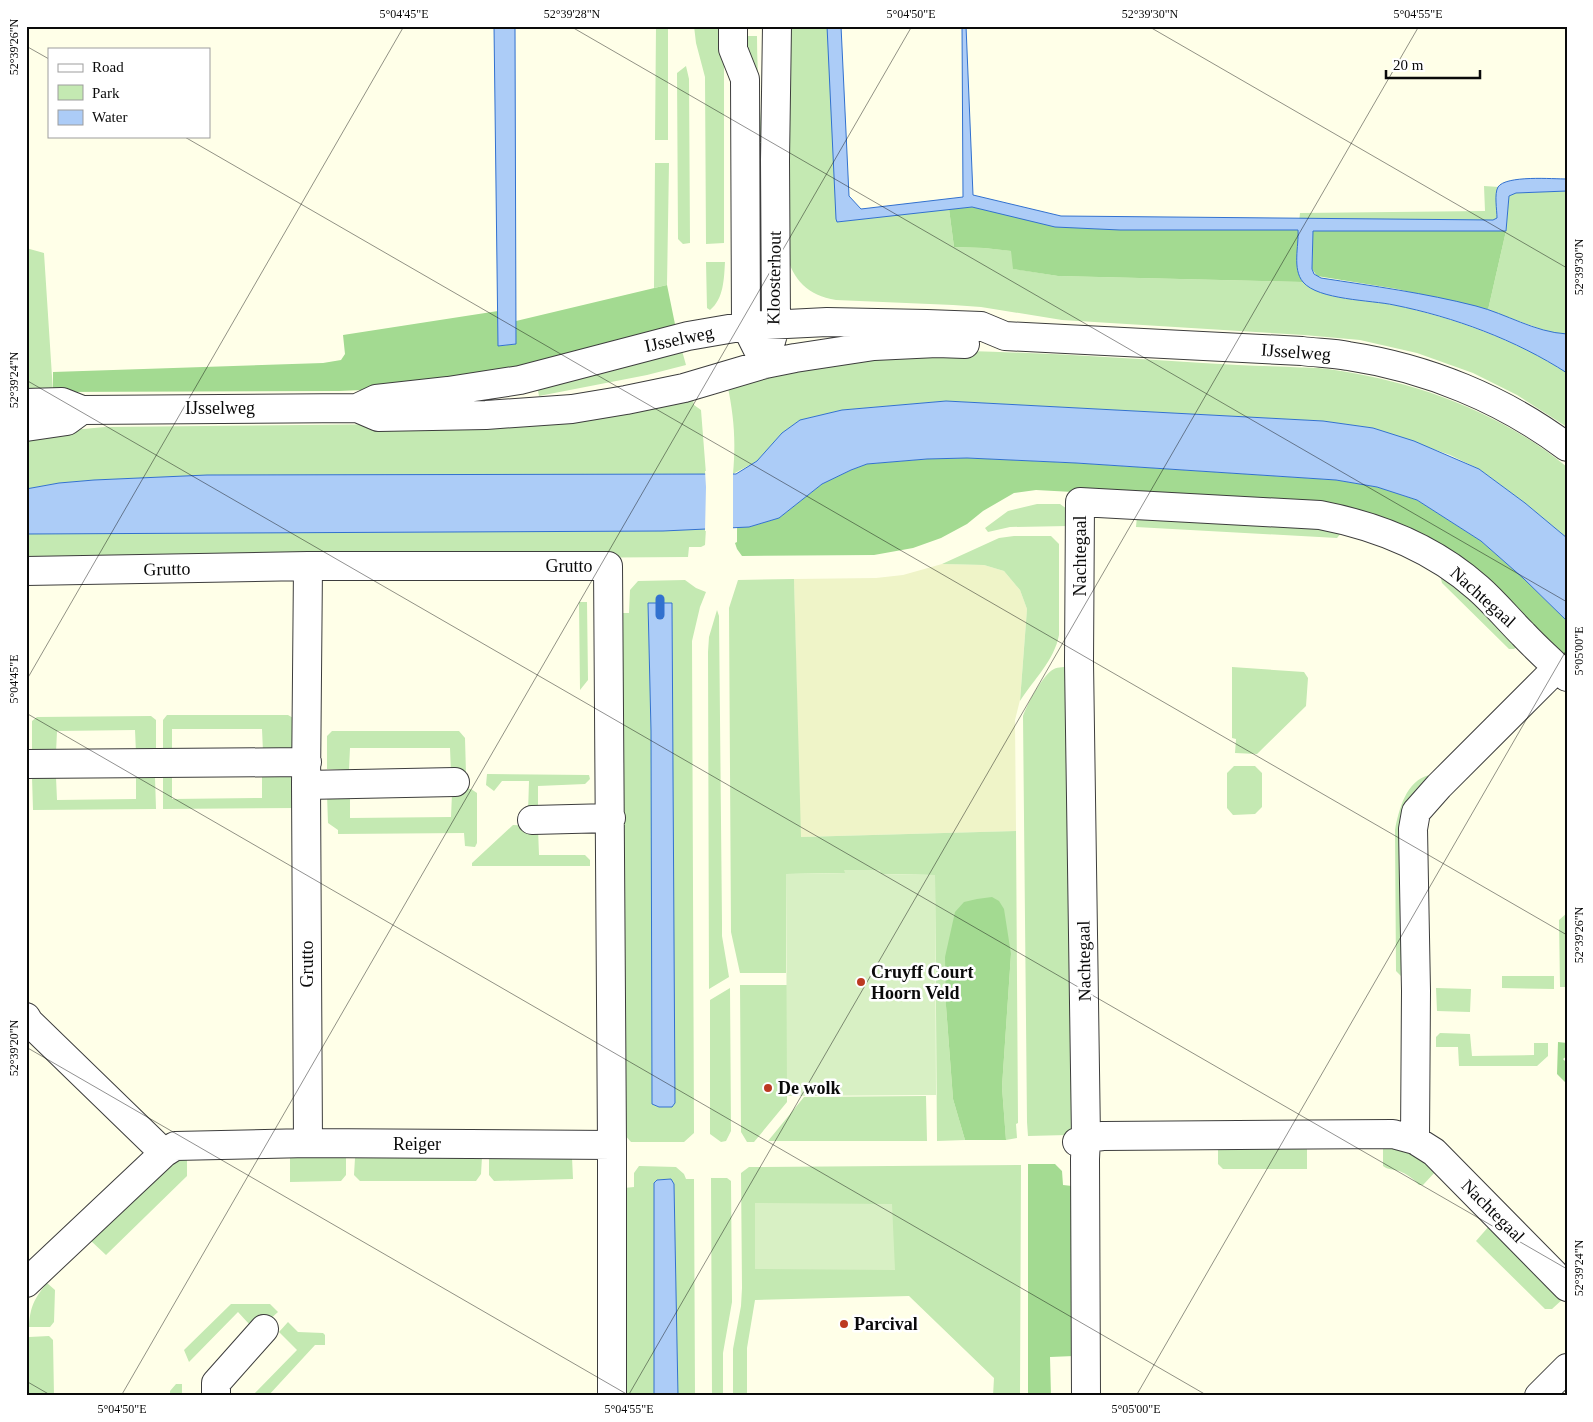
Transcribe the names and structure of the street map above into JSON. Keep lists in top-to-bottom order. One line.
{"streets":{"street":["Kloosterhout","IJsselweg","Nachtegaal","Grutto","Reiger"]},"crossings":[["Kloosterhout","IJsselweg"],["Grutto","Reiger"]],"places":["Cruyff Court Hoorn Veld","De wolk","Parcival"],"legend":["Road","Park","Water"],"scale_bar":"20 m","coordinates":["5°04'45\"E","52°39'28\"N","5°04'50\"E","52°39'30\"N","5°04'55\"E","52°39'26\"N","52°39'24\"N","5°05'00\"E","52°39'20\"N"]}
